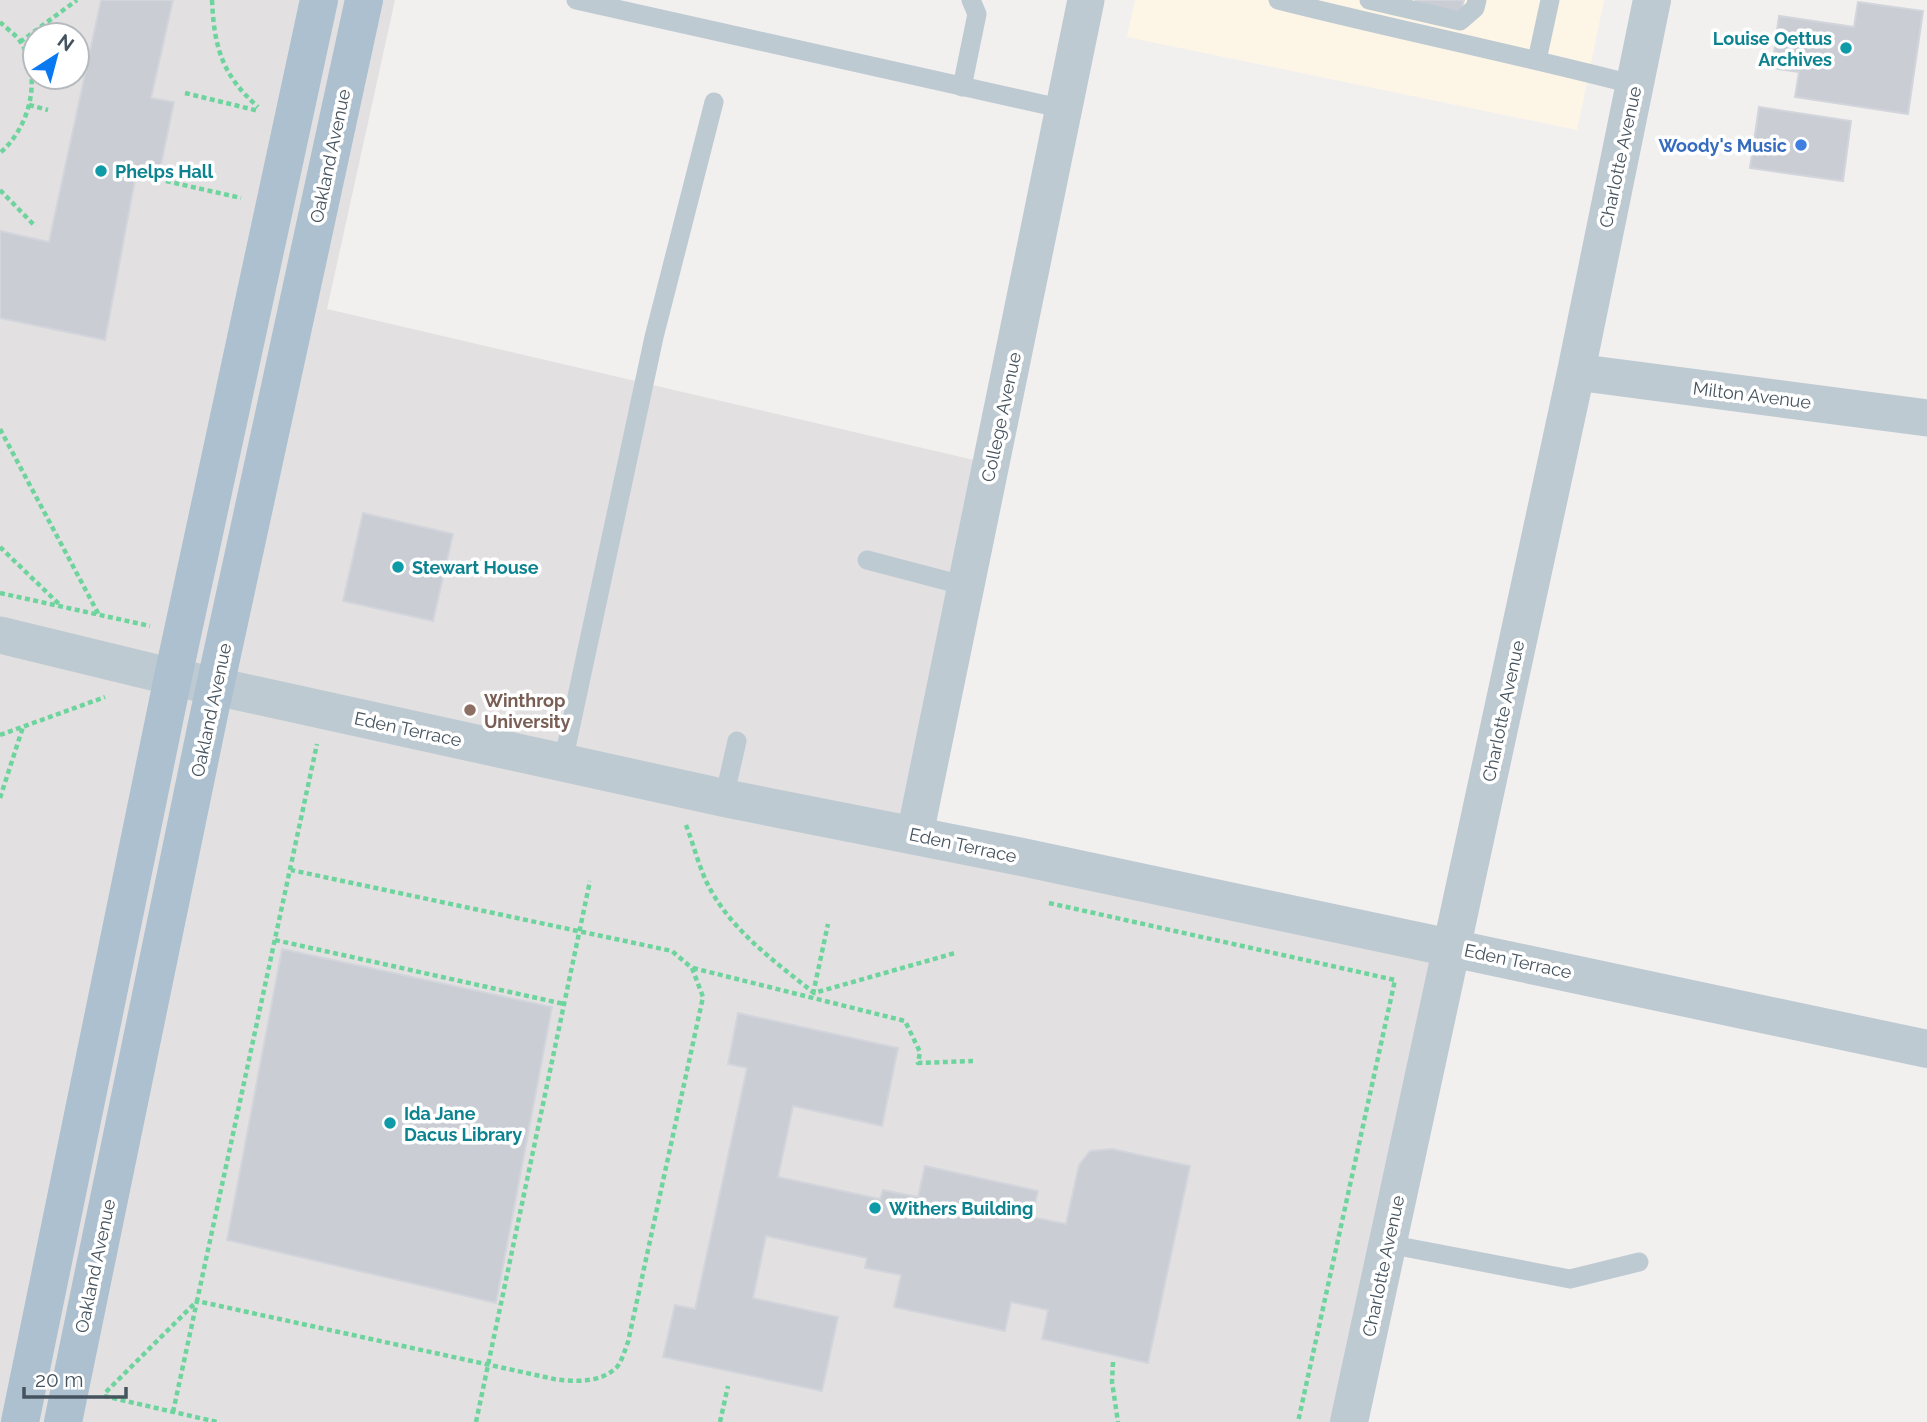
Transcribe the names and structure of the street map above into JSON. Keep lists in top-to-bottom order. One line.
{"streets":{"main road":["Oakland Avenue"],"street":["Charlotte Avenue","Milton Avenue","College Avenue","Eden Terrace"]},"crossings":[["Oakland Avenue","Eden Terrace"],["Charlotte Avenue","Milton Avenue"],["Charlotte Avenue","Eden Terrace"],["College Avenue","Eden Terrace"]],"places":["Louise Oettus Archives","Woody's Music","Phelps Hall","Stewart House","Winthrop University","Ida Jane Dacus Library","Withers Building"],"scale_bar":"20 m","north":"top right"}
